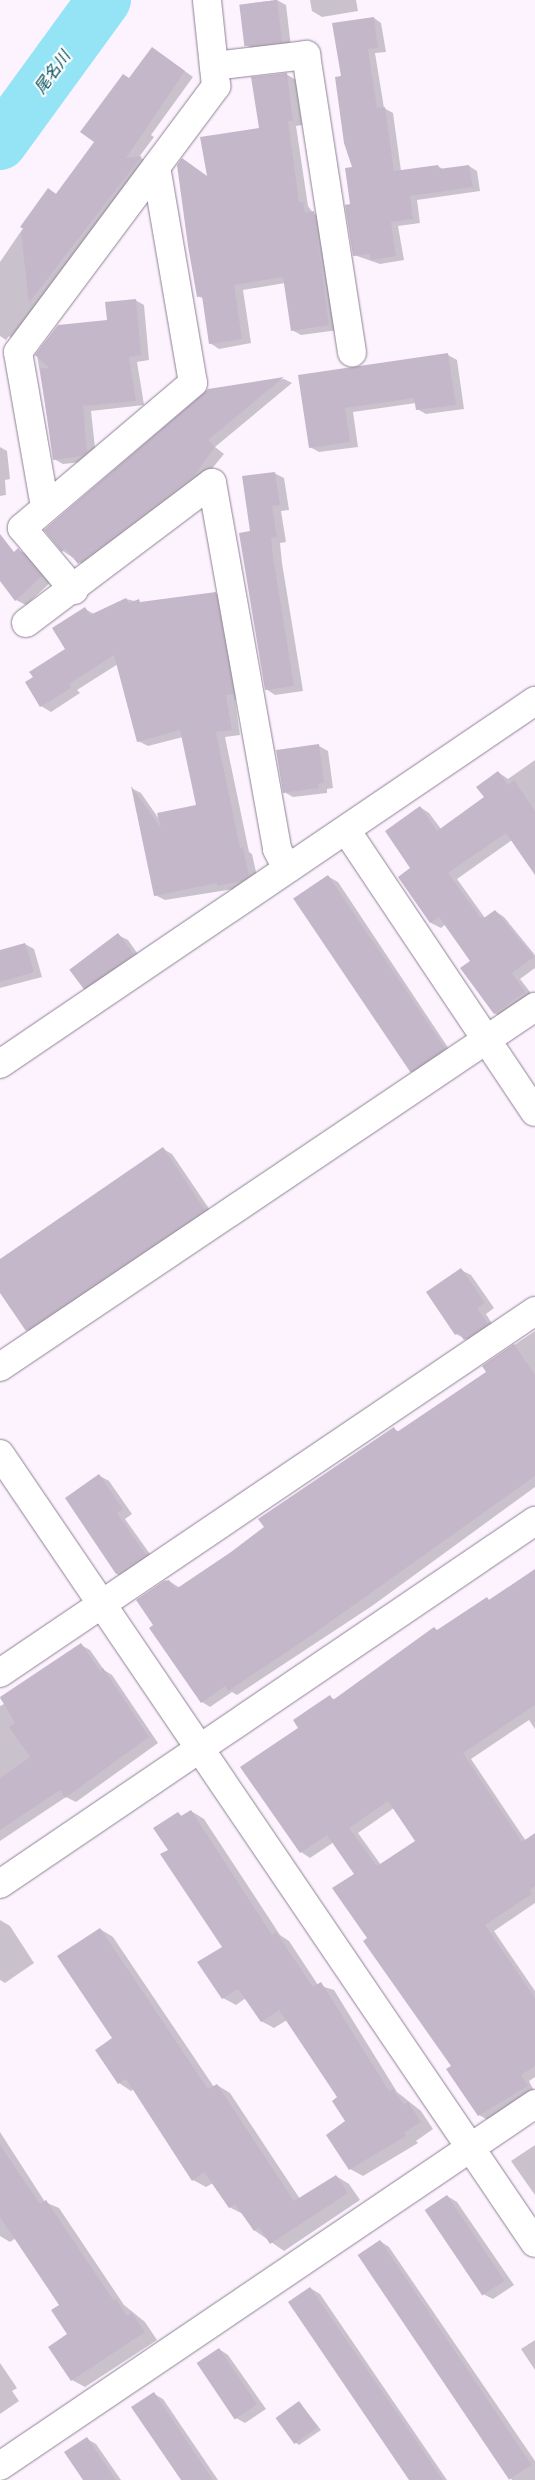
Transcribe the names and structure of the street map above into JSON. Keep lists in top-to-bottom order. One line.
{"water":["尾名川"]}
